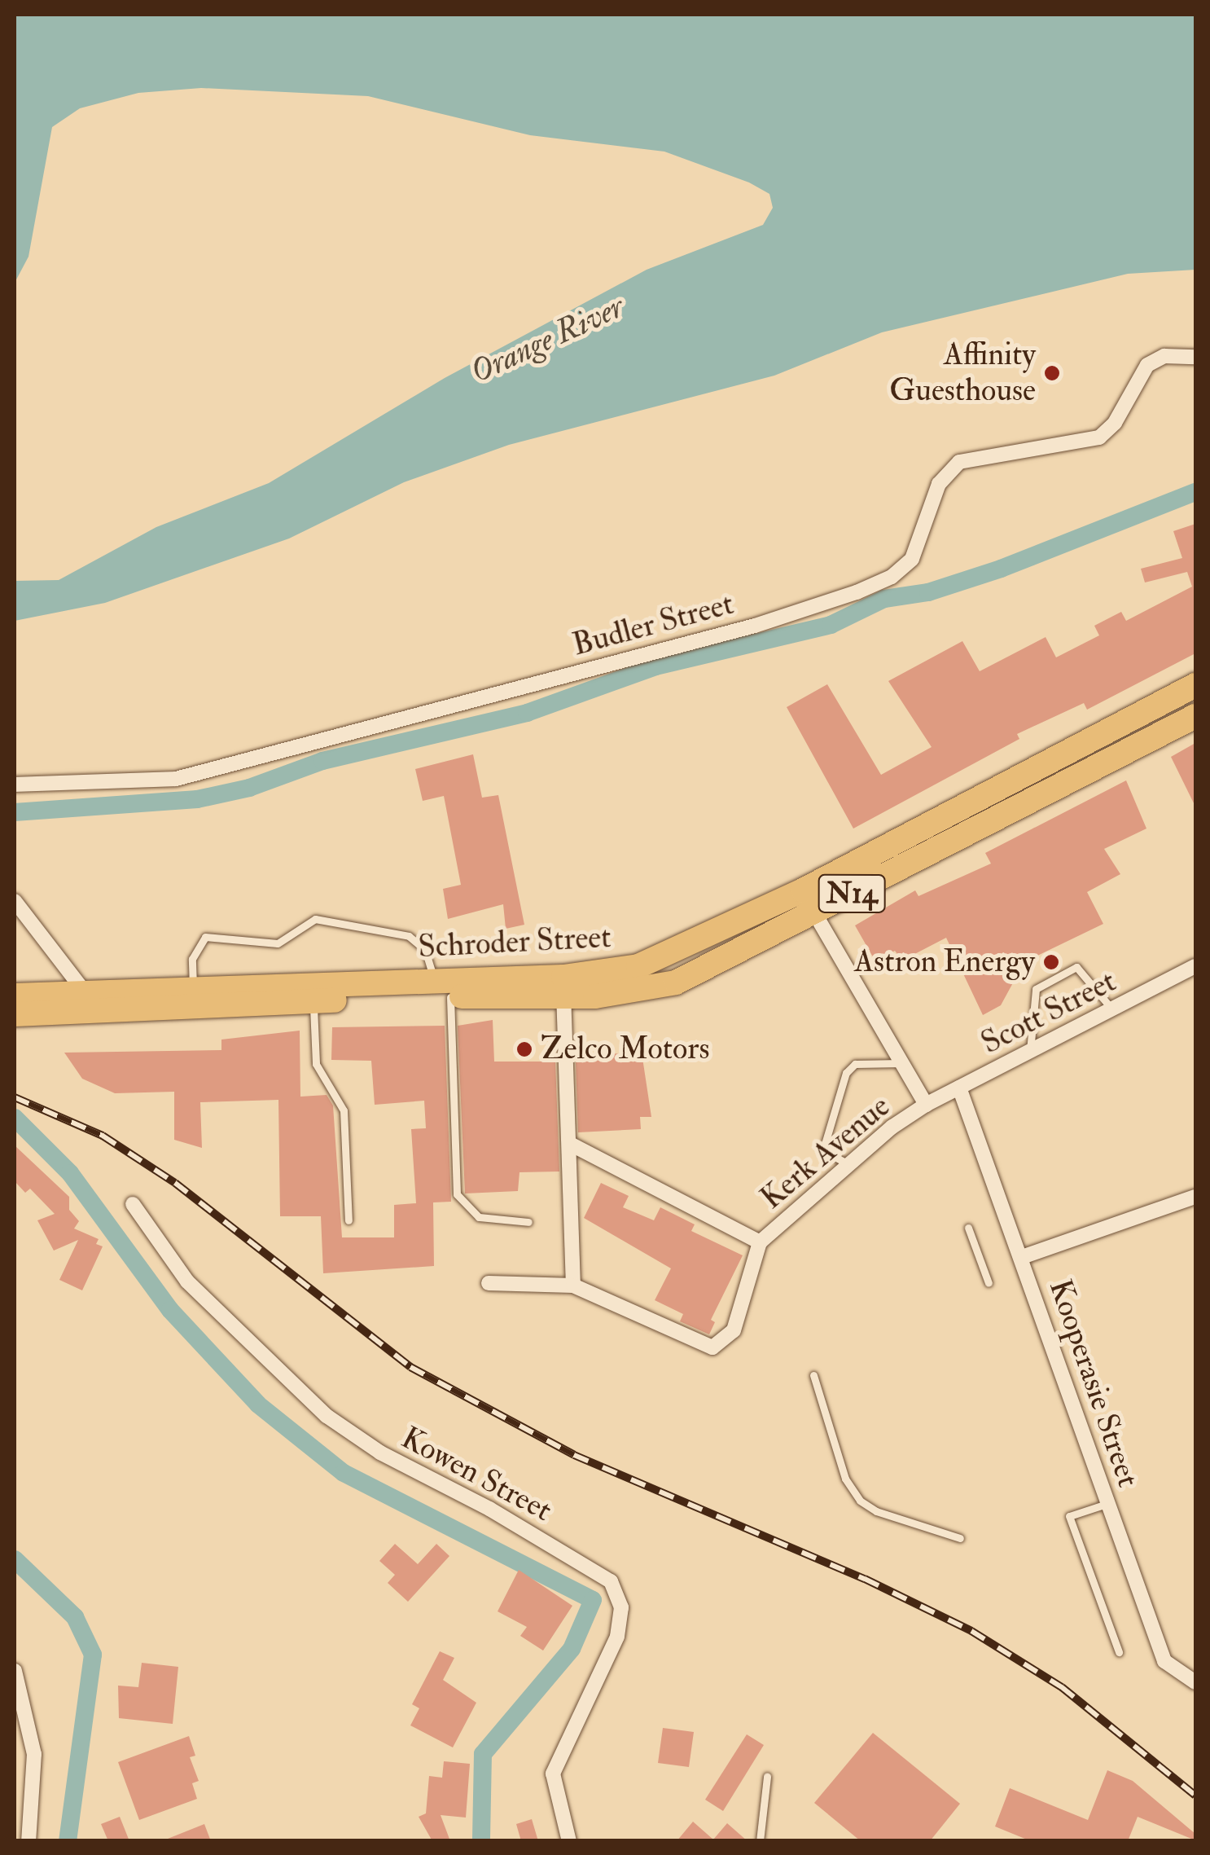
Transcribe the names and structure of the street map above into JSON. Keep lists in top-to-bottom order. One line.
{"streets":{"highway":["N14","Schroder Street"],"street":["Budler Street","Scott Street","Kerk Avenue","Kooperasie Street","Kowen Street"]},"crossings":[["Scott Street","Kerk Avenue"],["Scott Street","Kooperasie Street"]],"water":["Orange River"],"places":["Affinity Guesthouse","Astron Energy","Zelco Motors"]}
